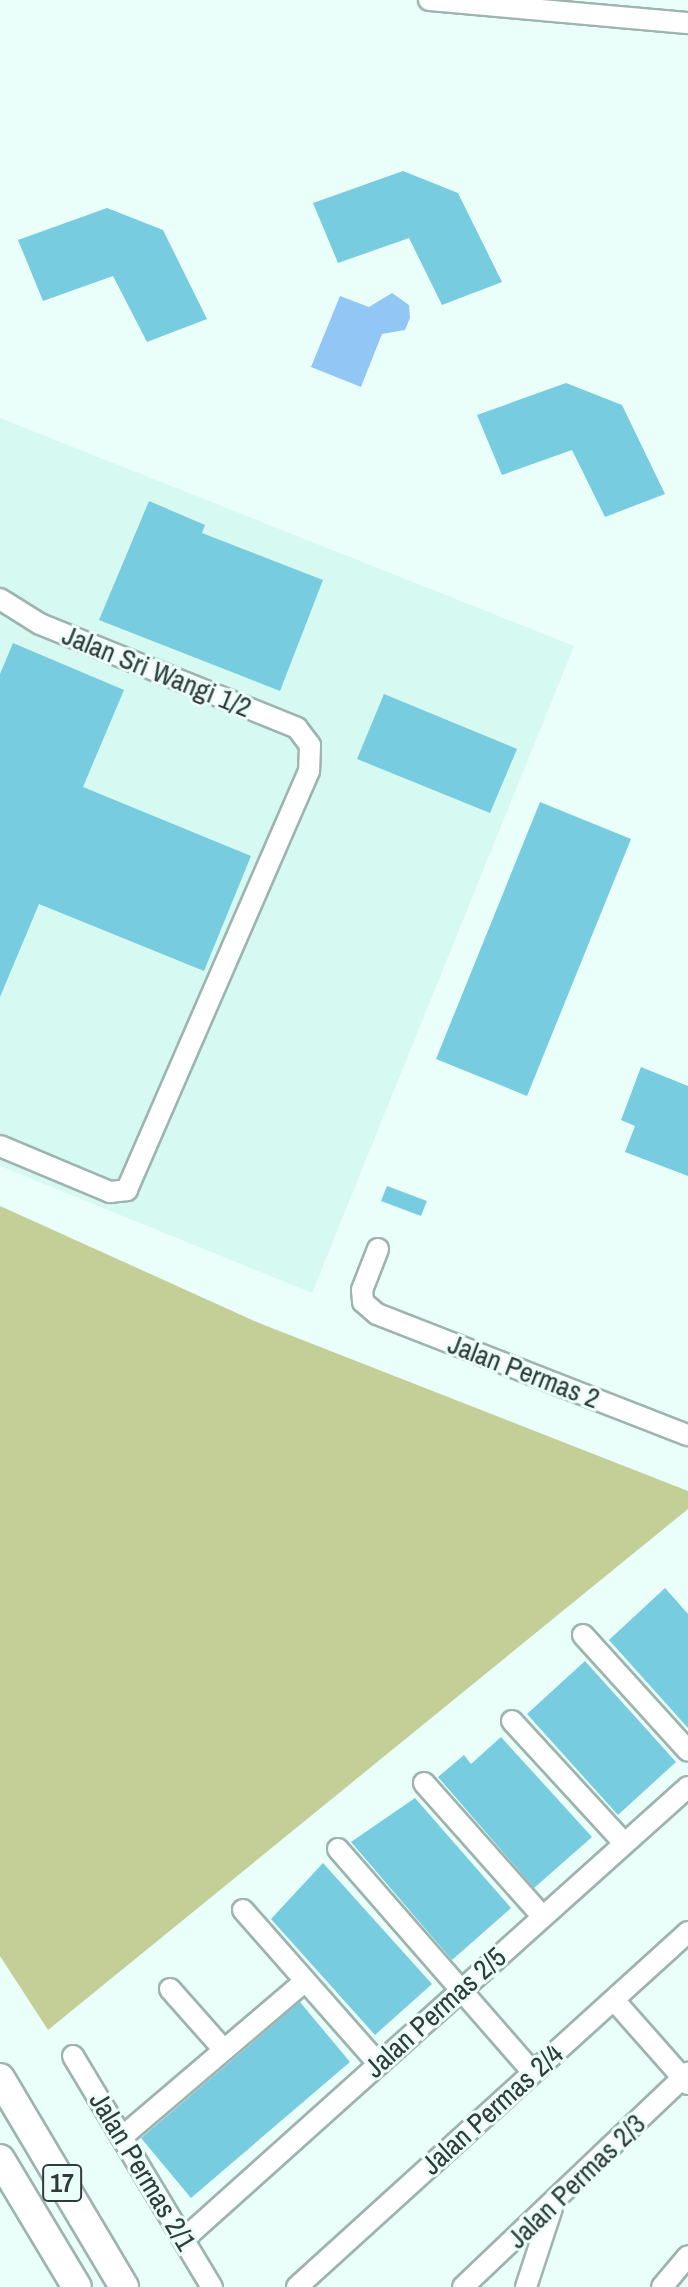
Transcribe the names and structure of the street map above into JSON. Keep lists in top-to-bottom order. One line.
{"streets":{"highway":["17"],"street":["Jalan Sri Wangi 1/2","Jalan Permas 2","Jalan Permas 2/5","Jalan Permas 2/4","Jalan Permas 2/1","Jalan Permas 2/3"]},"crossings":[["Jalan Permas 2/5","Jalan Permas 2/1"]]}
